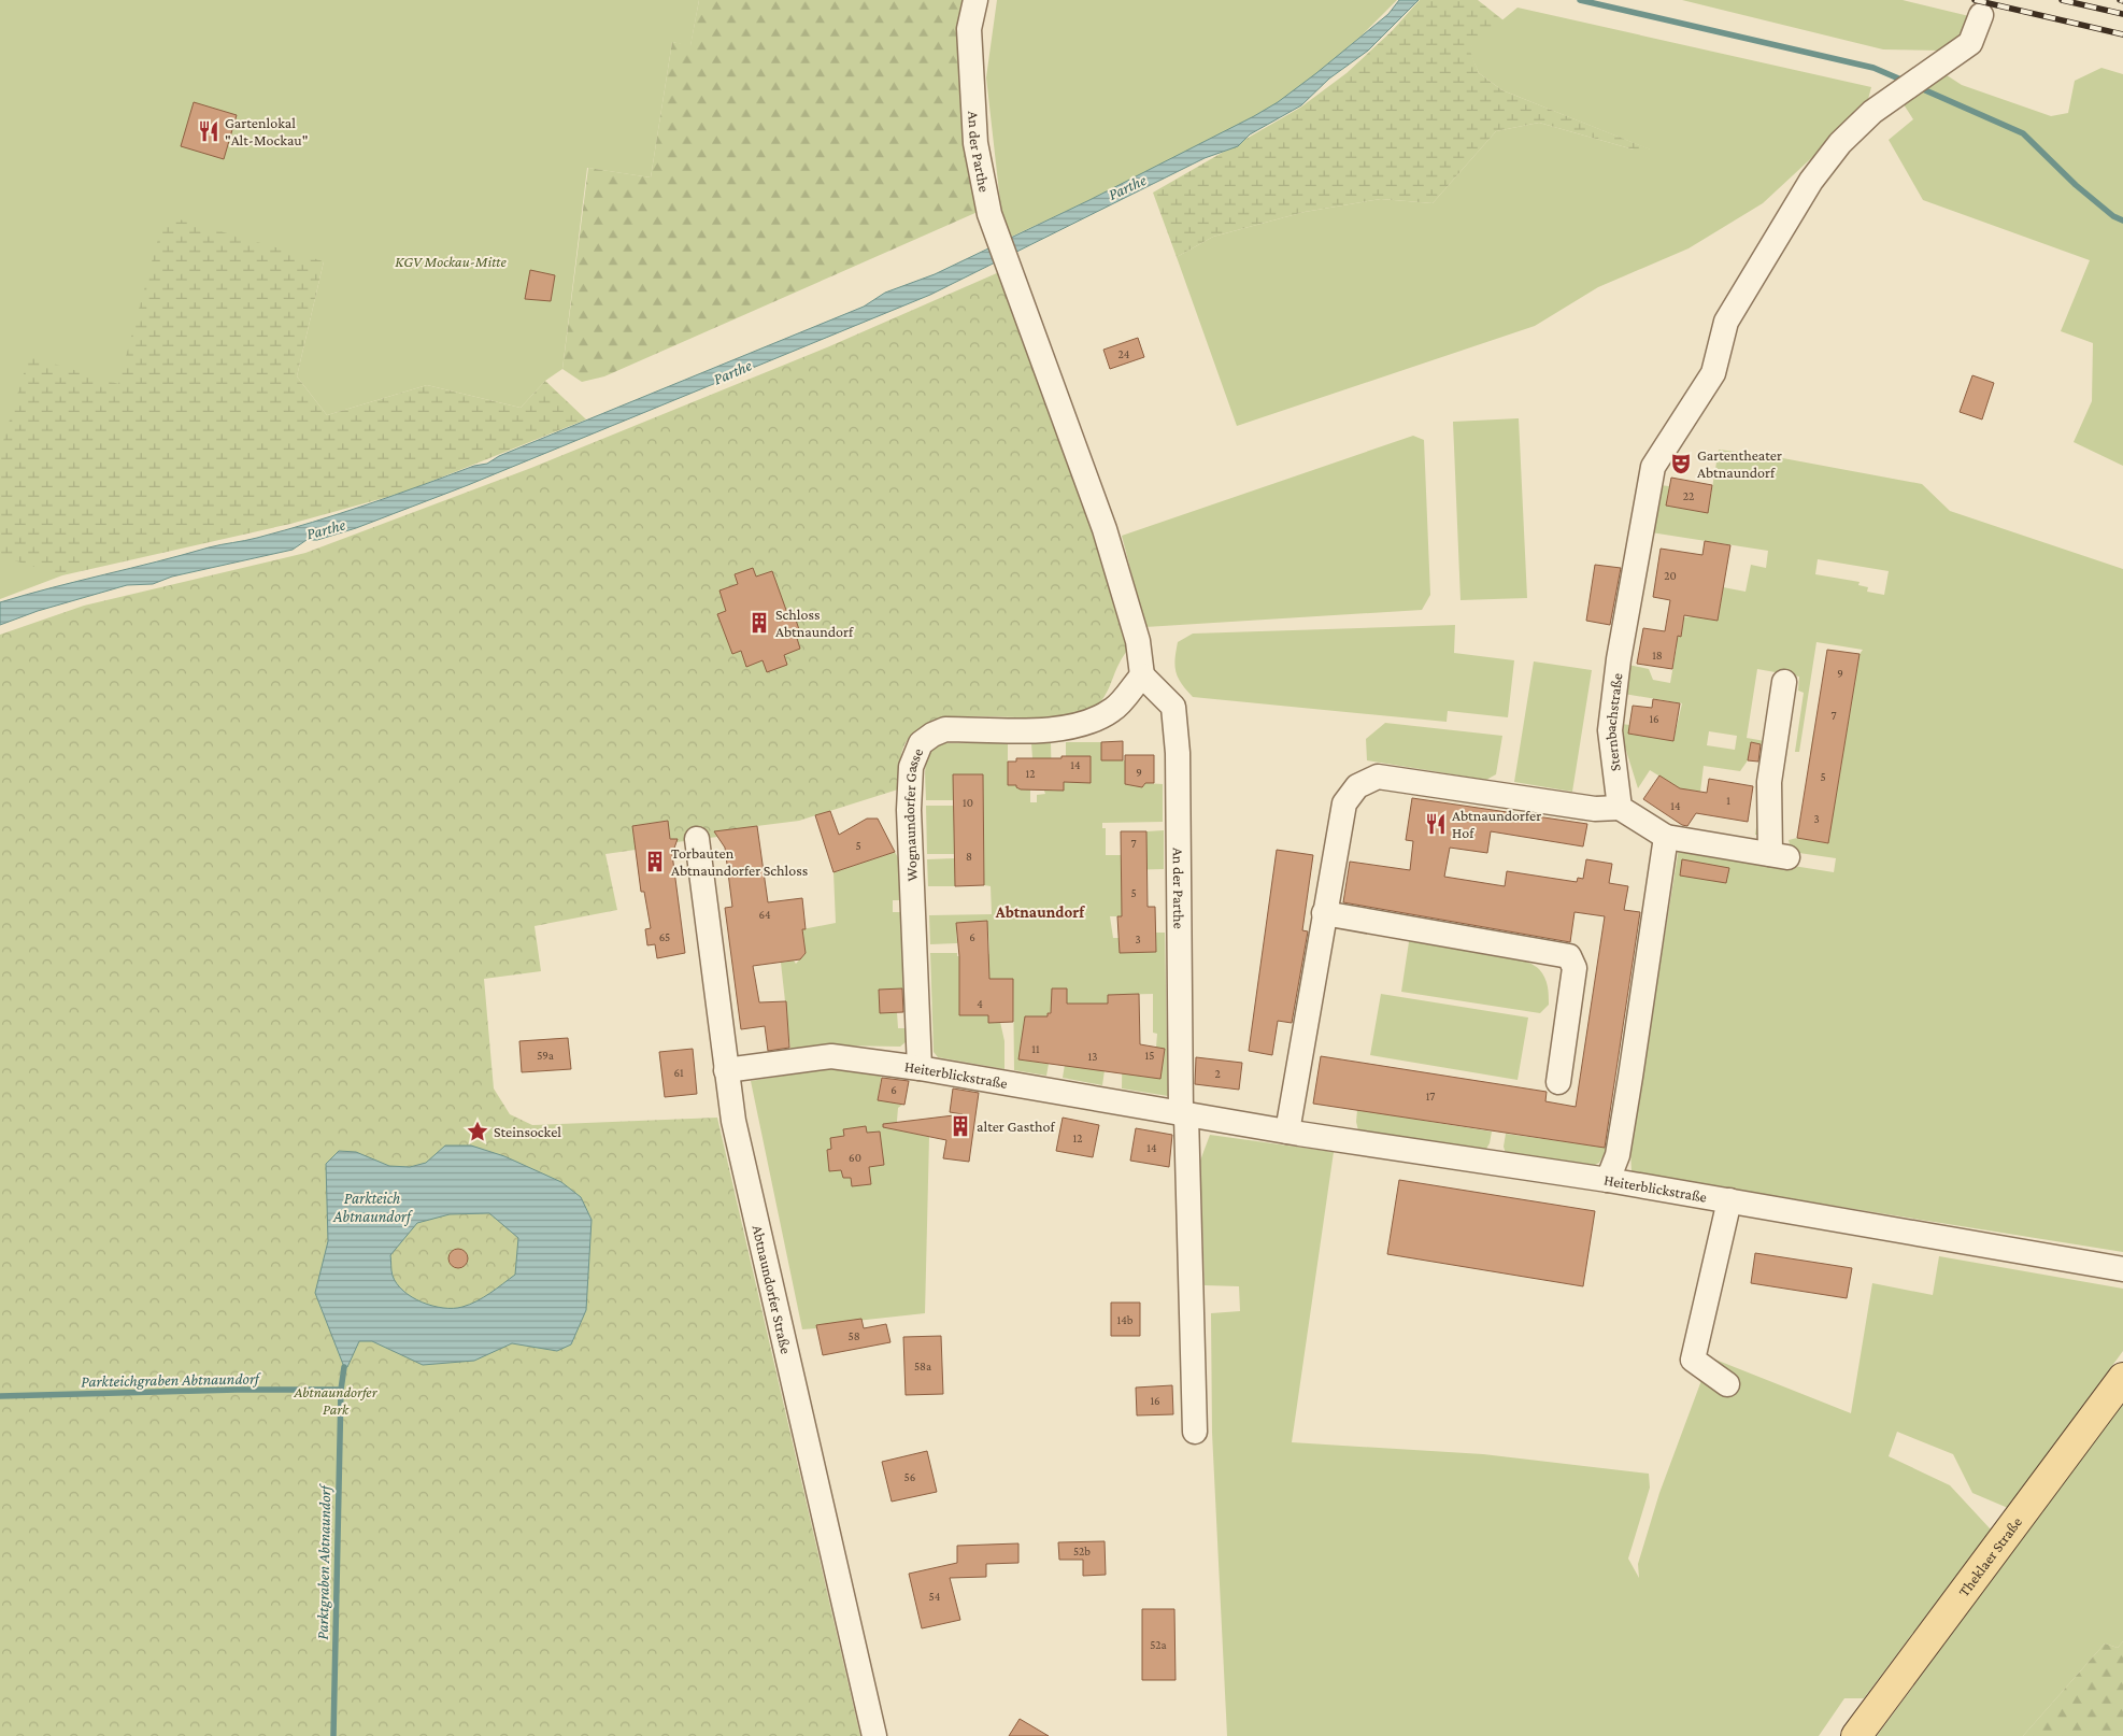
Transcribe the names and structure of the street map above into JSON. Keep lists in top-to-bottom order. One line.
{"streets":{"main road":["Theklaer Straße"],"street":["An der Parthe","Sternbachstraße","Wognaundorfer Gasse","Heiterblickstraße","Abtnaundorfer Straße"]},"crossings":[["An der Parthe","Wognaundorfer Gasse"],["An der Parthe","Heiterblickstraße"],["Wognaundorfer Gasse","Heiterblickstraße"],["Heiterblickstraße","Abtnaundorfer Straße"]],"districts":["Abtnaundorf"],"water":["Parthe","Parkteich Abtnaundorf","Parkteichgraben Abtnaundorf","Parktgraben Abtnaundorf"],"parks":["KGV Mockau-Mitte","Abtnaundorfer Park"],"places":{"restaurant":["Gartenlokal \"Alt-Mockau\"","Abtnaundorfer Hof"],"theatre":["Gartentheater Abtnaundorf"],"building":["Schloss Abtnaundorf","Torbauten Abtnaundorfer Schloss","alter Gasthof"],"place":["Steinsockel"]},"house_numbers":["24","22","20","18","9","7","16","14","9","12","5","1","10","14","3","7","5","8","5","64","65","6","3","4","11","59a","15","13","61","2","6","17","12","14","60","14b","58","58a","16","56","52b","54","52a"]}
